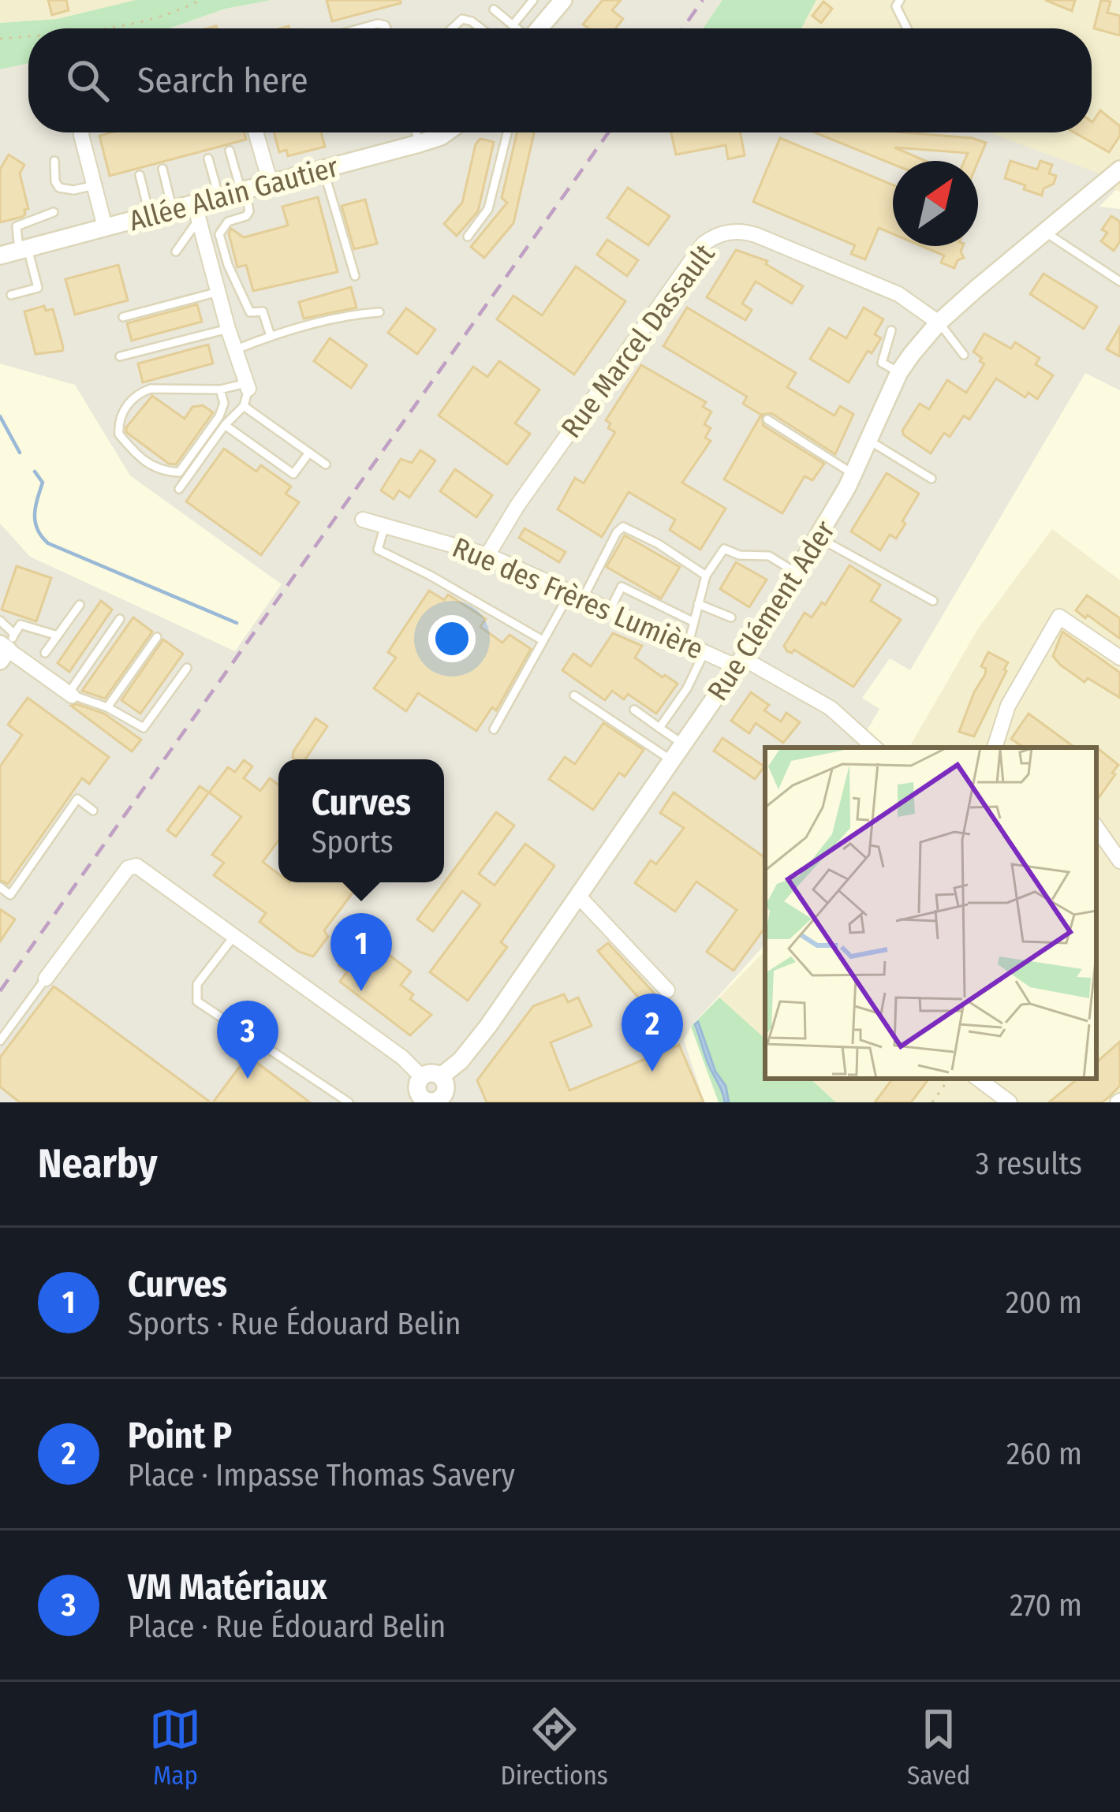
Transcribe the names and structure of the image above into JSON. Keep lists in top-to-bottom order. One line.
{"streets":{"street":["Allée Alain Gautier","Rue Marcel Dassault","Rue des Frères Lumière","Rue Clément Ader"]},"crossings":[["Rue Marcel Dassault","Rue des Frères Lumière"],["Rue Marcel Dassault","Rue Clément Ader"],["Rue des Frères Lumière","Rue Clément Ader"]],"north":"top right","page":{"search":"Search here","popup":["Curves","Sports"],"pins":["1","2","3"],"heading":["Nearby","3 results"],"list":[{"mark":"1","name":"Curves","note":"Sports · Rue Édouard Belin","value":"200 m"},{"mark":"2","name":"Point P","note":"Place · Impasse Thomas Savery","value":"260 m"},{"mark":"3","name":"VM Matériaux","note":"Place · Rue Édouard Belin","value":"270 m"}],"nav":["Map","Directions","Saved"]}}
